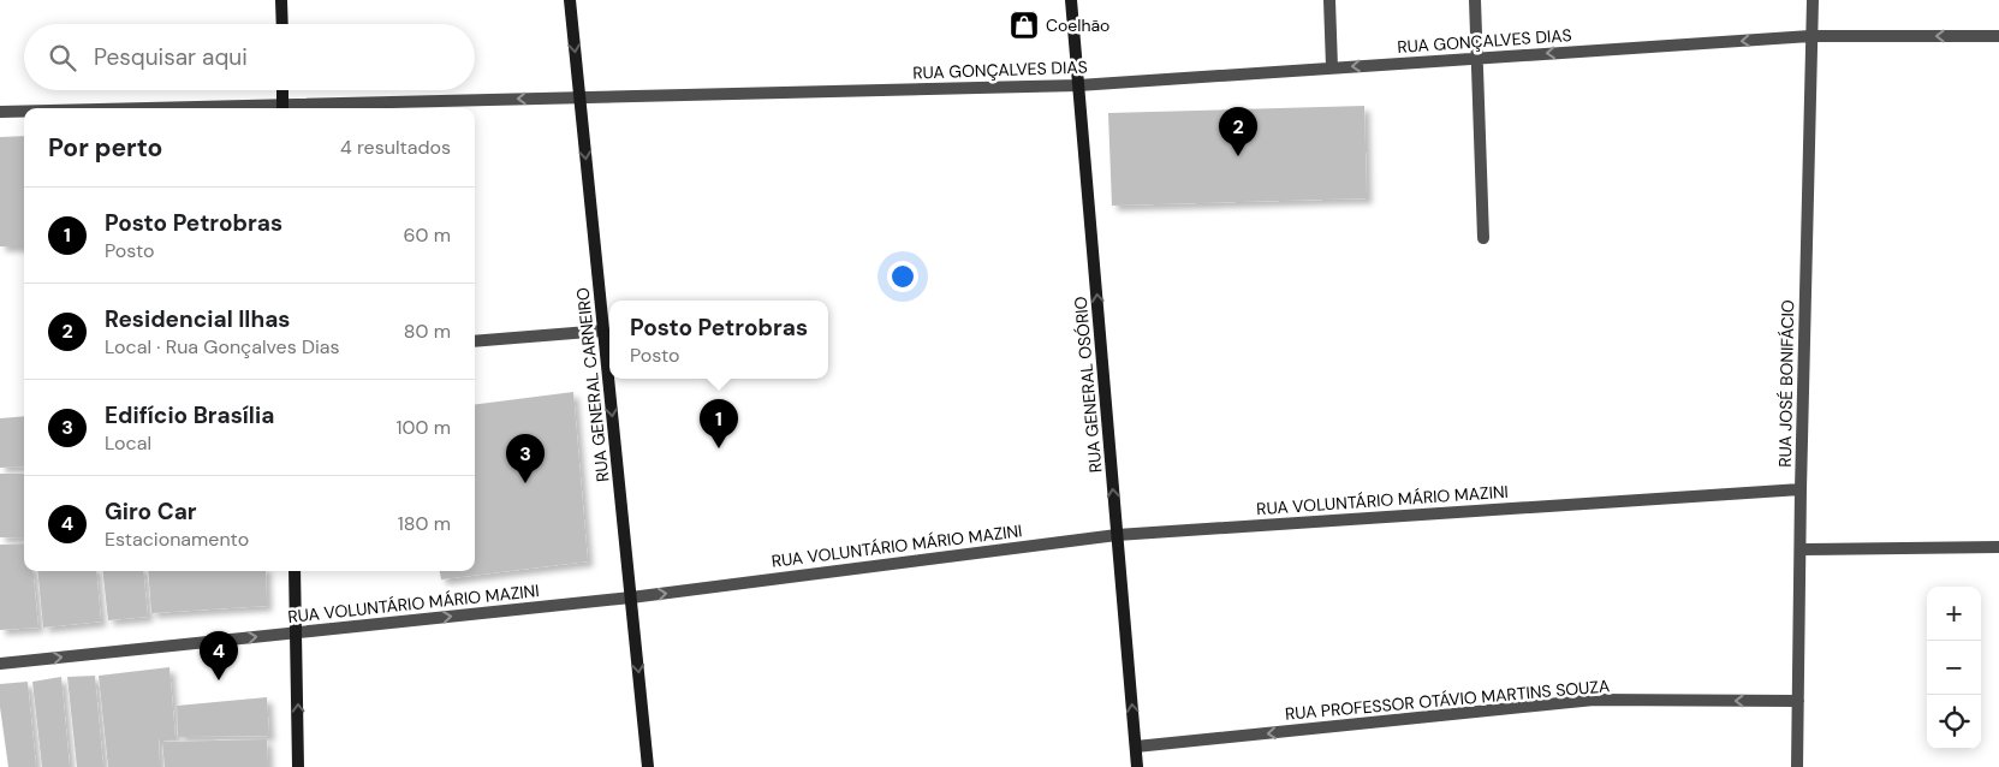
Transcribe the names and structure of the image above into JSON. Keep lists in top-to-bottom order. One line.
{"streets":{"street":["RUA GONÇALVES DIAS","RUA JOSÉ BONIFÁCIO","RUA GENERAL CARNEIRO","RUA GENERAL OSÓRIO","RUA VOLUNTÁRIO MÁRIO MAZINI","RUA PROFESSOR OTÁVIO MARTINS SOUZA"]},"crossings":[["RUA GONÇALVES DIAS","RUA JOSÉ BONIFÁCIO"],["RUA GONÇALVES DIAS","RUA GENERAL CARNEIRO"],["RUA GONÇALVES DIAS","RUA GENERAL OSÓRIO"],["RUA JOSÉ BONIFÁCIO","RUA VOLUNTÁRIO MÁRIO MAZINI"],["RUA JOSÉ BONIFÁCIO","RUA PROFESSOR OTÁVIO MARTINS SOUZA"],["RUA GENERAL CARNEIRO","RUA VOLUNTÁRIO MÁRIO MAZINI"],["RUA GENERAL OSÓRIO","RUA VOLUNTÁRIO MÁRIO MAZINI"],["RUA GENERAL OSÓRIO","RUA PROFESSOR OTÁVIO MARTINS SOUZA"]],"one_way":["RUA GONÇALVES DIAS","RUA GENERAL CARNEIRO","RUA GENERAL OSÓRIO","RUA VOLUNTÁRIO MÁRIO MAZINI","RUA PROFESSOR OTÁVIO MARTINS SOUZA"],"places":{"shop":["Coelhão"]},"page":{"search":"Pesquisar aqui","pins":["2","1","3","4"],"heading":["Por perto","4 resultados"],"list":[{"mark":"1","name":"Posto Petrobras","note":"Posto","value":"60 m"},{"mark":"2","name":"Residencial Ilhas","note":"Local · Rua Gonçalves Dias","value":"80 m"},{"mark":"3","name":"Edifício Brasília","note":"Local","value":"100 m"},{"mark":"4","name":"Giro Car","note":"Estacionamento","value":"180 m"}],"popup":["Posto Petrobras","Posto"],"map_buttons":["+","−"]}}
